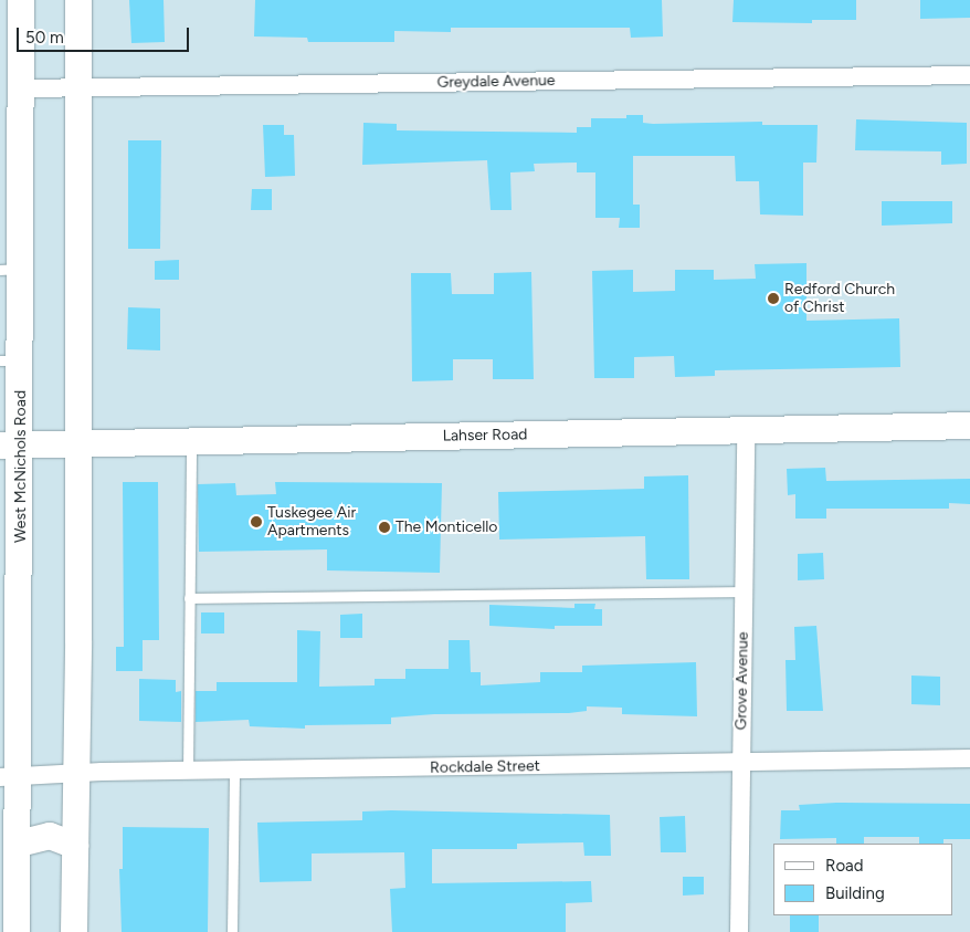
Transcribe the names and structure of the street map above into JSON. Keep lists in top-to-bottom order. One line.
{"streets":{"main road":["Lahser Road","West McNichols Road"],"street":["Greydale Avenue","Grove Avenue","Rockdale Street"]},"crossings":[["Greydale Avenue","West McNichols Road"],["Lahser Road","West McNichols Road"],["Lahser Road","Grove Avenue"],["West McNichols Road","Rockdale Street"],["Grove Avenue","Rockdale Street"]],"places":["Redford Church of Christ","Tuskegee Air Apartments","The Monticello"],"legend":["Road","Building"],"scale_bar":"50 m"}
